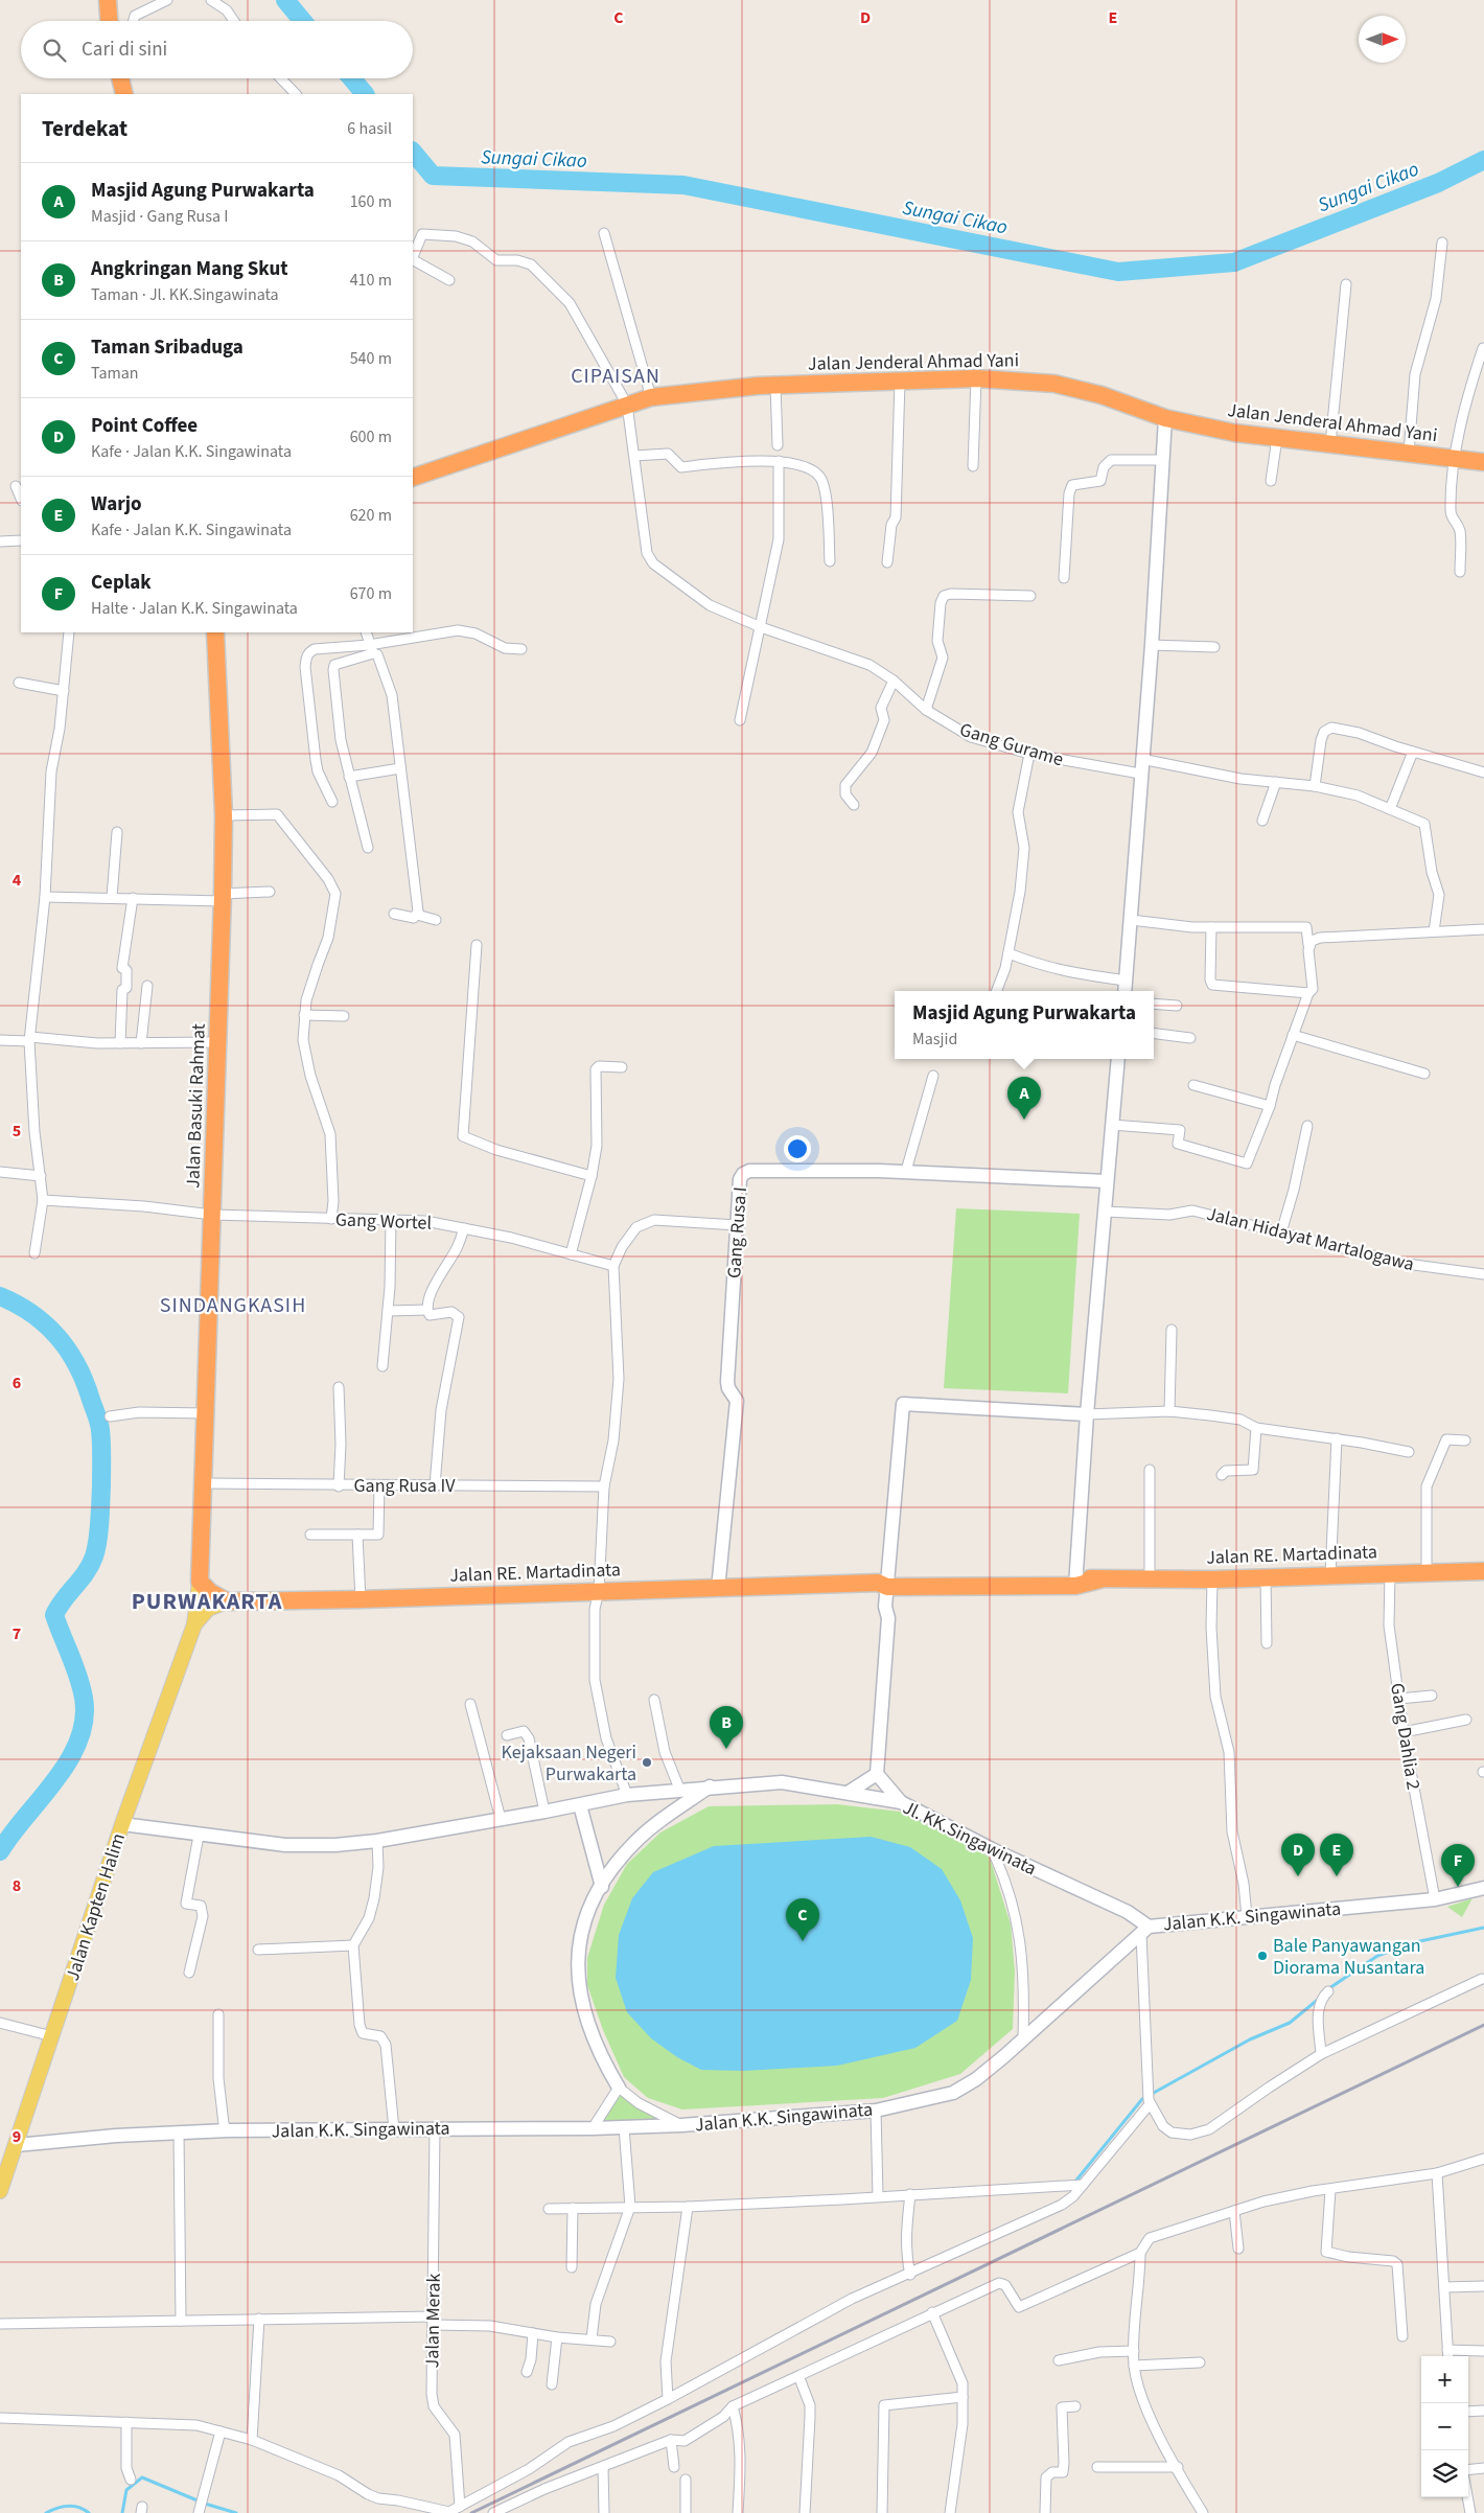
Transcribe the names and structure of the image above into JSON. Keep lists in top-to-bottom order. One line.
{"streets":{"highway":["Jalan Jenderal Ahmad Yani","Jalan Basuki Rahmat","Jalan RE. Martadinata"],"main road":["Jalan Kapten Halim"],"street":["Gang Gurame","Gang Wortel","Gang Rusa I","Jalan Hidayat Martalogawa","Gang Rusa IV","Gang Dahlia 2","Jl. KK.Singawinata","Jalan K.K. Singawinata","Jalan Merak"]},"crossings":[["Jalan Jenderal Ahmad Yani","Gang Gurame"],["Jalan Basuki Rahmat","Gang Wortel"],["Jalan Basuki Rahmat","Gang Rusa IV"],["Jalan Basuki Rahmat","Jalan Kapten Halim"],["Gang Rusa I","Jalan RE. Martadinata"],["Jalan RE. Martadinata","Gang Dahlia 2"],["Jalan RE. Martadinata","Jalan Kapten Halim"],["Gang Dahlia 2","Jalan K.K. Singawinata"],["Jl. KK.Singawinata","Jalan Kapten Halim"],["Jl. KK.Singawinata","Jalan K.K. Singawinata"],["Jalan Kapten Halim","Jalan K.K. Singawinata"],["Jalan K.K. Singawinata","Jalan Merak"]],"districts":["CIPAISAN","SINDANGKASIH","PURWAKARTA"],"water":["Sungai Cikao"],"places":["Kejaksaan Negeri Purwakarta","Bale Panyawangan Diorama Nusantara"],"north":"right","page":{"search":"Cari di sini","heading":["Terdekat","6 hasil"],"list":[{"mark":"A","name":"Masjid Agung Purwakarta","note":"Masjid · Gang Rusa I","value":"160 m"},{"mark":"B","name":"Angkringan Mang Skut","note":"Taman · Jl. KK.Singawinata","value":"410 m"},{"mark":"C","name":"Taman Sribaduga","note":"Taman","value":"540 m"},{"mark":"D","name":"Point Coffee","note":"Kafe · Jalan K.K. Singawinata","value":"600 m"},{"mark":"E","name":"Warjo","note":"Kafe · Jalan K.K. Singawinata","value":"620 m"},{"mark":"F","name":"Ceplak","note":"Halte · Jalan K.K. Singawinata","value":"670 m"}],"popup":["Masjid Agung Purwakarta","Masjid"],"pins":["A","B","D","E","F","C"],"map_buttons":["+","−"]},"grid":{"columns":["C","D","E"],"rows":["4","5","6","7","8","9"]}}
